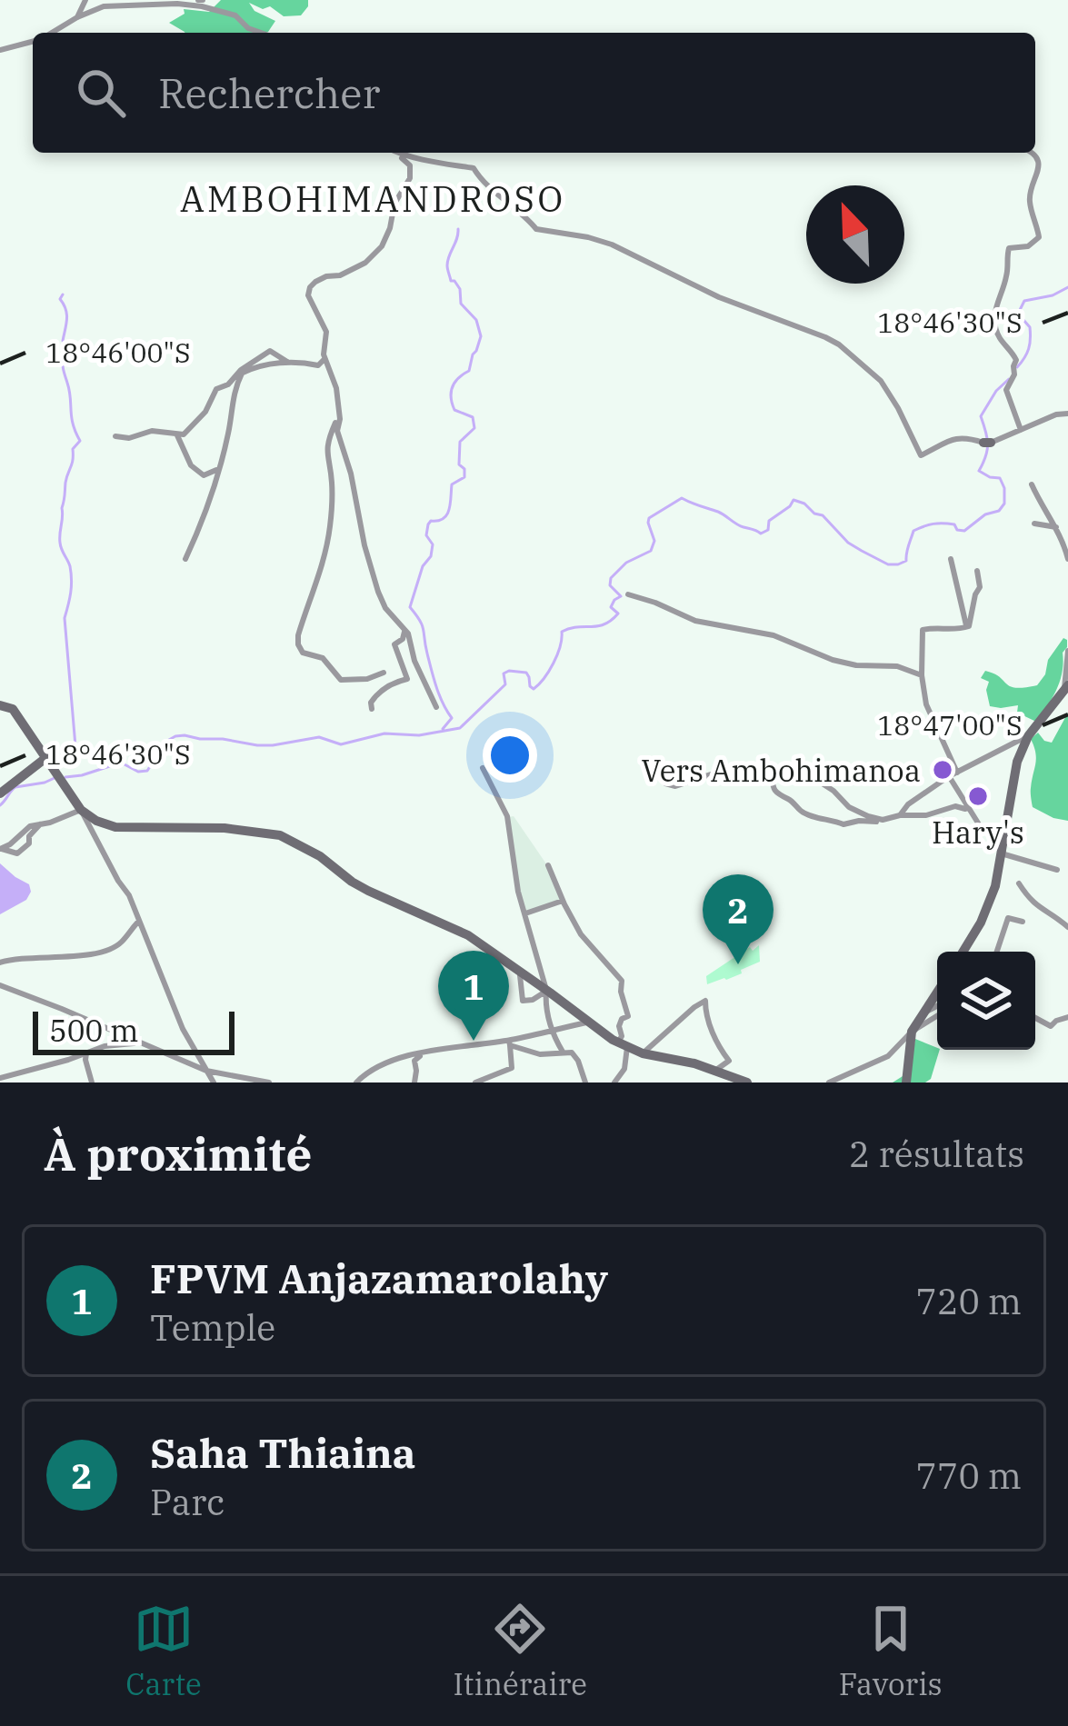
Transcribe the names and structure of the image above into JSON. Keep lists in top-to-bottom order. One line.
{"districts":["AMBOHIMANDROSO"],"places":["Vers Ambohimanoa","Hary's"],"scale_bar":"500 m","north":"top left","page":{"search":"Rechercher","pins":["2","1"],"scale":"500 m","heading":["À proximité","2 résultats"],"list":[{"mark":"1","name":"FPVM Anjazamarolahy","note":"Temple","value":"720 m"},{"mark":"2","name":"Saha Thiaina","note":"Parc","value":"770 m"}],"nav":["Carte","Itinéraire","Favoris"]},"coordinates":["18°46'30\"S","18°46'00\"S","18°47'00\"S"]}
